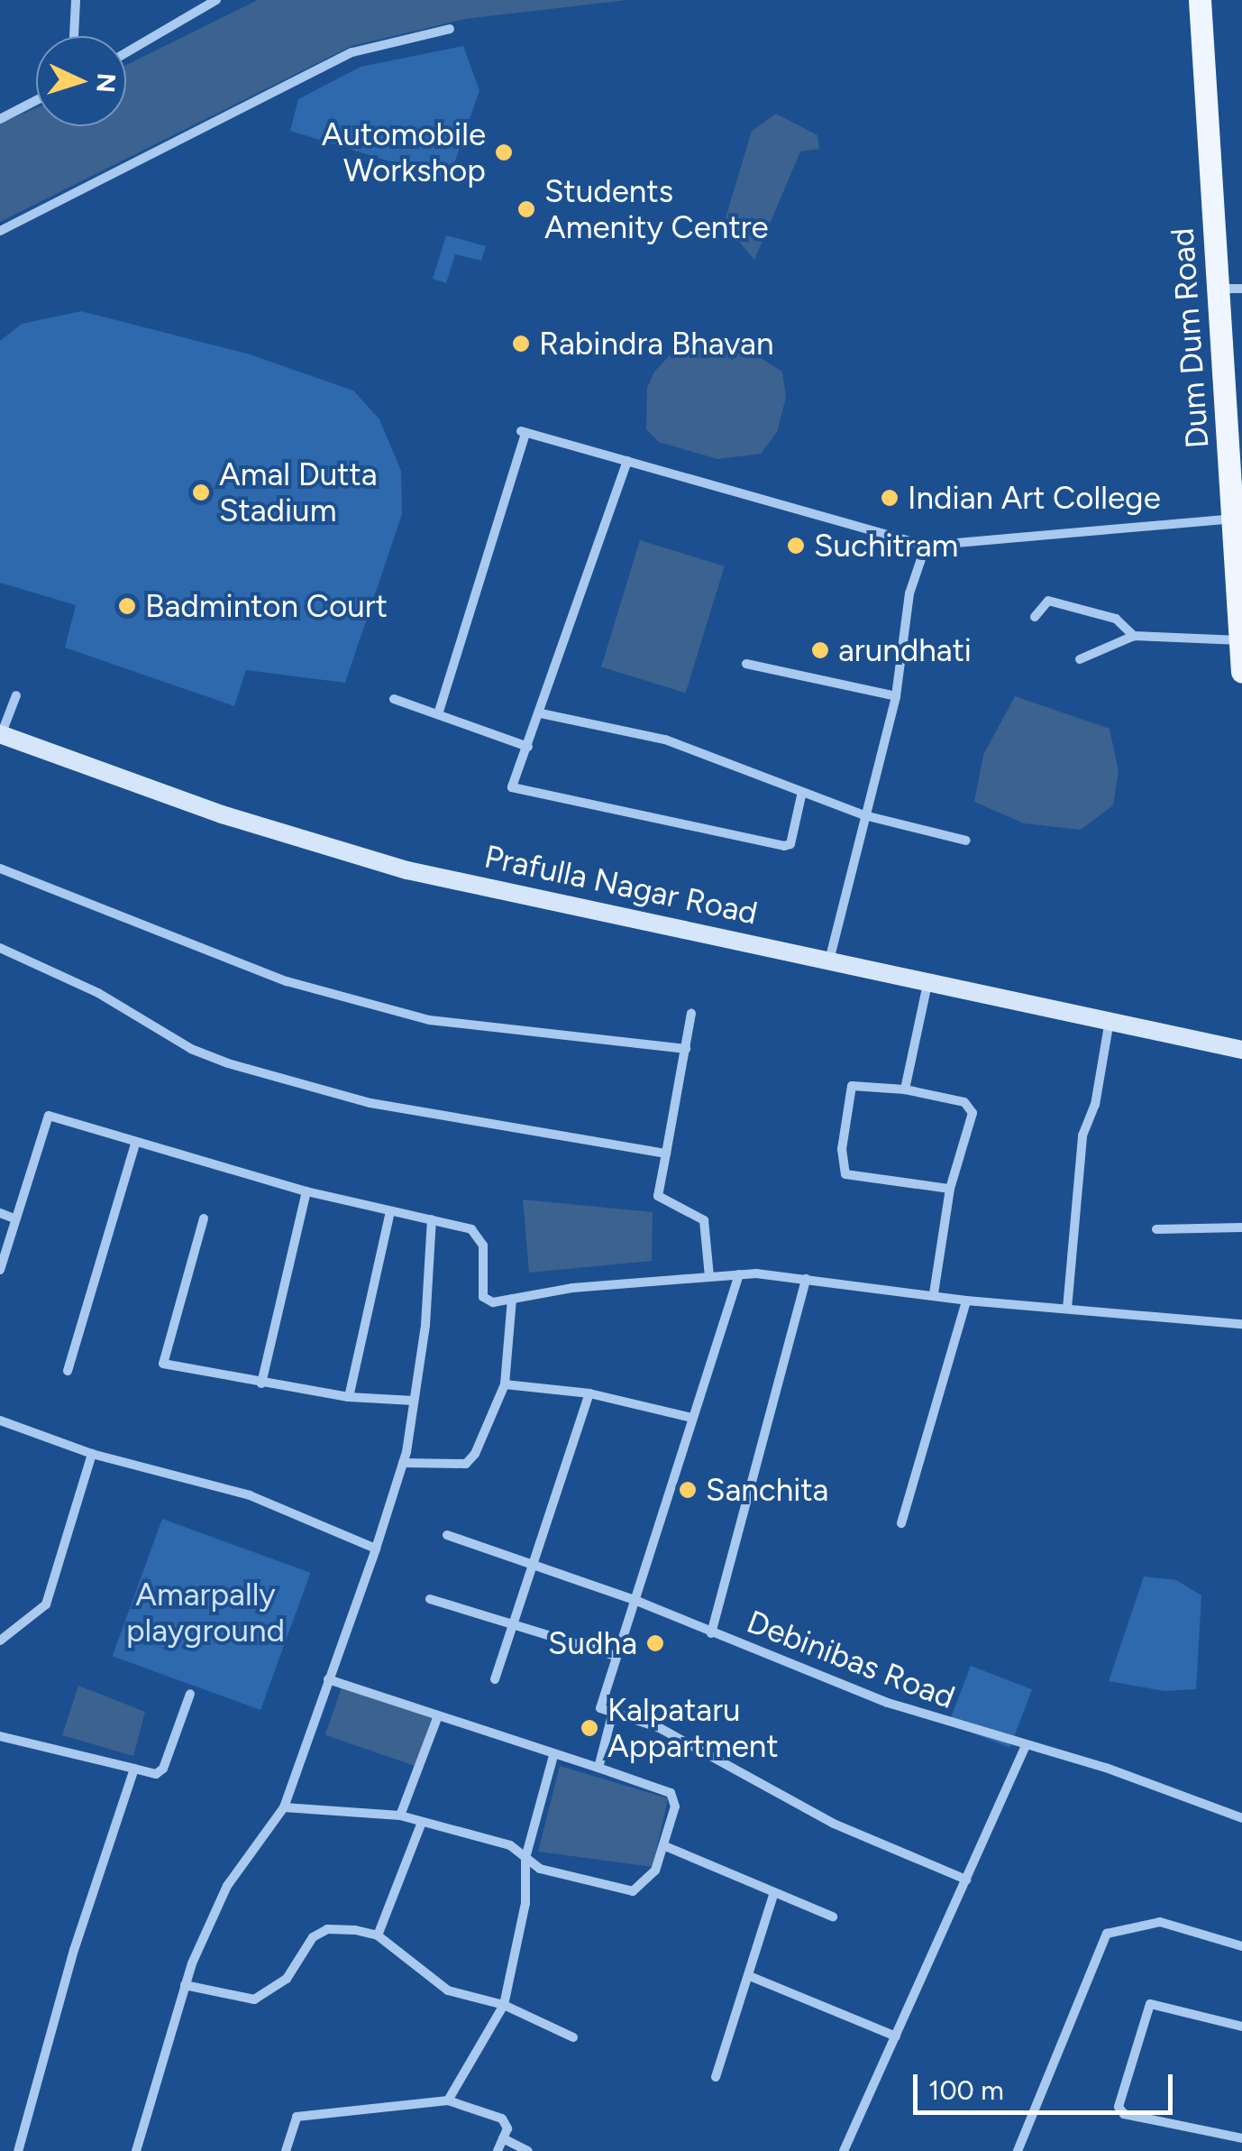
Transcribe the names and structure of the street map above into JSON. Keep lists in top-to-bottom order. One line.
{"streets":{"main road":["Dum Dum Road"],"street":["Prafulla Nagar Road","Debinibas Road"]},"parks":["Amarpally playground"],"places":["Automobile Workshop","Students Amenity Centre","Rabindra Bhavan","Amal Dutta Stadium","Indian Art College","Suchitram","Badminton Court","arundhati","Sanchita","Sudha","Kalpataru Appartment"],"scale_bar":"100 m","north":"right"}
